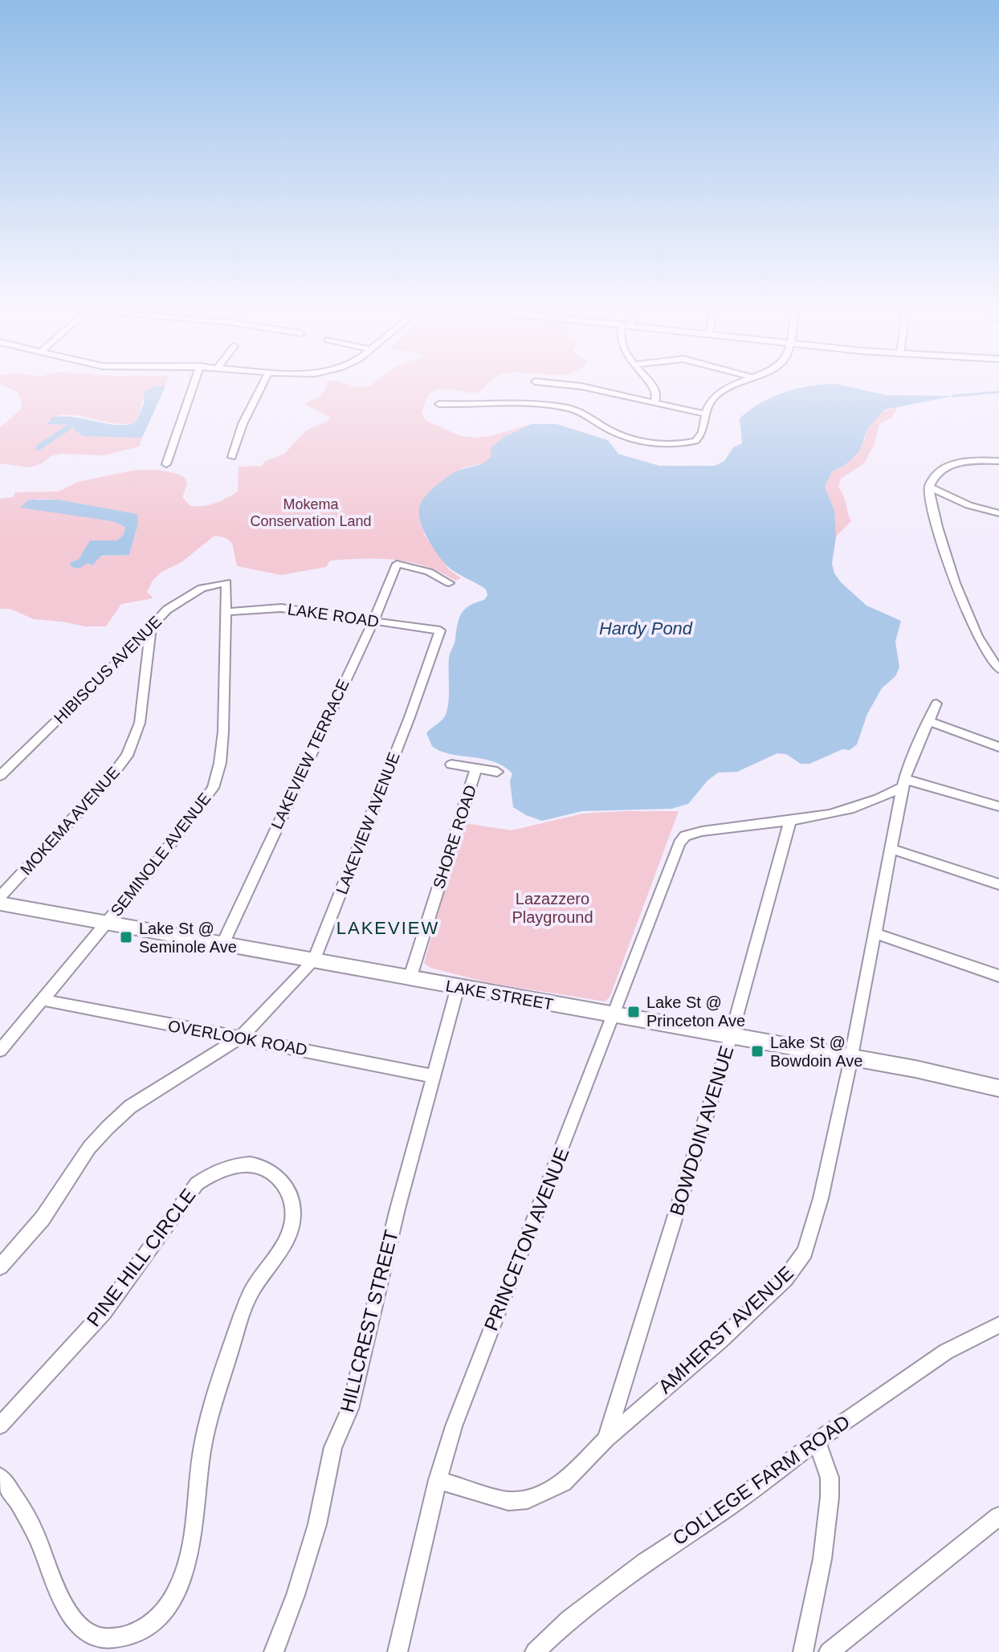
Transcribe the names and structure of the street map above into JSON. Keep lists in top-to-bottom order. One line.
{"streets":{"street":["LAKE ROAD","HIBISCUS AVENUE","LAKEVIEW TERRACE","MOKEMA AVENUE","LAKEVIEW AVENUE","SHORE ROAD","SEMINOLE AVENUE","LAKE STREET","OVERLOOK ROAD","BOWDOIN AVENUE","PRINCETON AVENUE","PINE HILL CIRCLE","HILLCREST STREET","AMHERST AVENUE","COLLEGE FARM ROAD"]},"crossings":[["LAKE ROAD","LAKEVIEW TERRACE"],["LAKE ROAD","LAKEVIEW AVENUE"],["LAKE ROAD","SEMINOLE AVENUE"],["HIBISCUS AVENUE","MOKEMA AVENUE"],["HIBISCUS AVENUE","SEMINOLE AVENUE"],["LAKEVIEW TERRACE","LAKE STREET"],["LAKEVIEW AVENUE","LAKE STREET"],["LAKEVIEW AVENUE","OVERLOOK ROAD"],["SHORE ROAD","LAKE STREET"],["SEMINOLE AVENUE","LAKE STREET"],["SEMINOLE AVENUE","OVERLOOK ROAD"],["LAKE STREET","BOWDOIN AVENUE"],["LAKE STREET","PRINCETON AVENUE"],["LAKE STREET","HILLCREST STREET"],["LAKE STREET","AMHERST AVENUE"],["OVERLOOK ROAD","HILLCREST STREET"],["BOWDOIN AVENUE","PRINCETON AVENUE"],["BOWDOIN AVENUE","AMHERST AVENUE"],["PRINCETON AVENUE","AMHERST AVENUE"]],"districts":["LAKEVIEW"],"water":["Hardy Pond"],"parks":["Mokema Conservation Land","Lazazzero Playground"],"places":{"transit":["Lake St @ Seminole Ave","Lake St @ Princeton Ave","Lake St @ Bowdoin Ave"]}}
